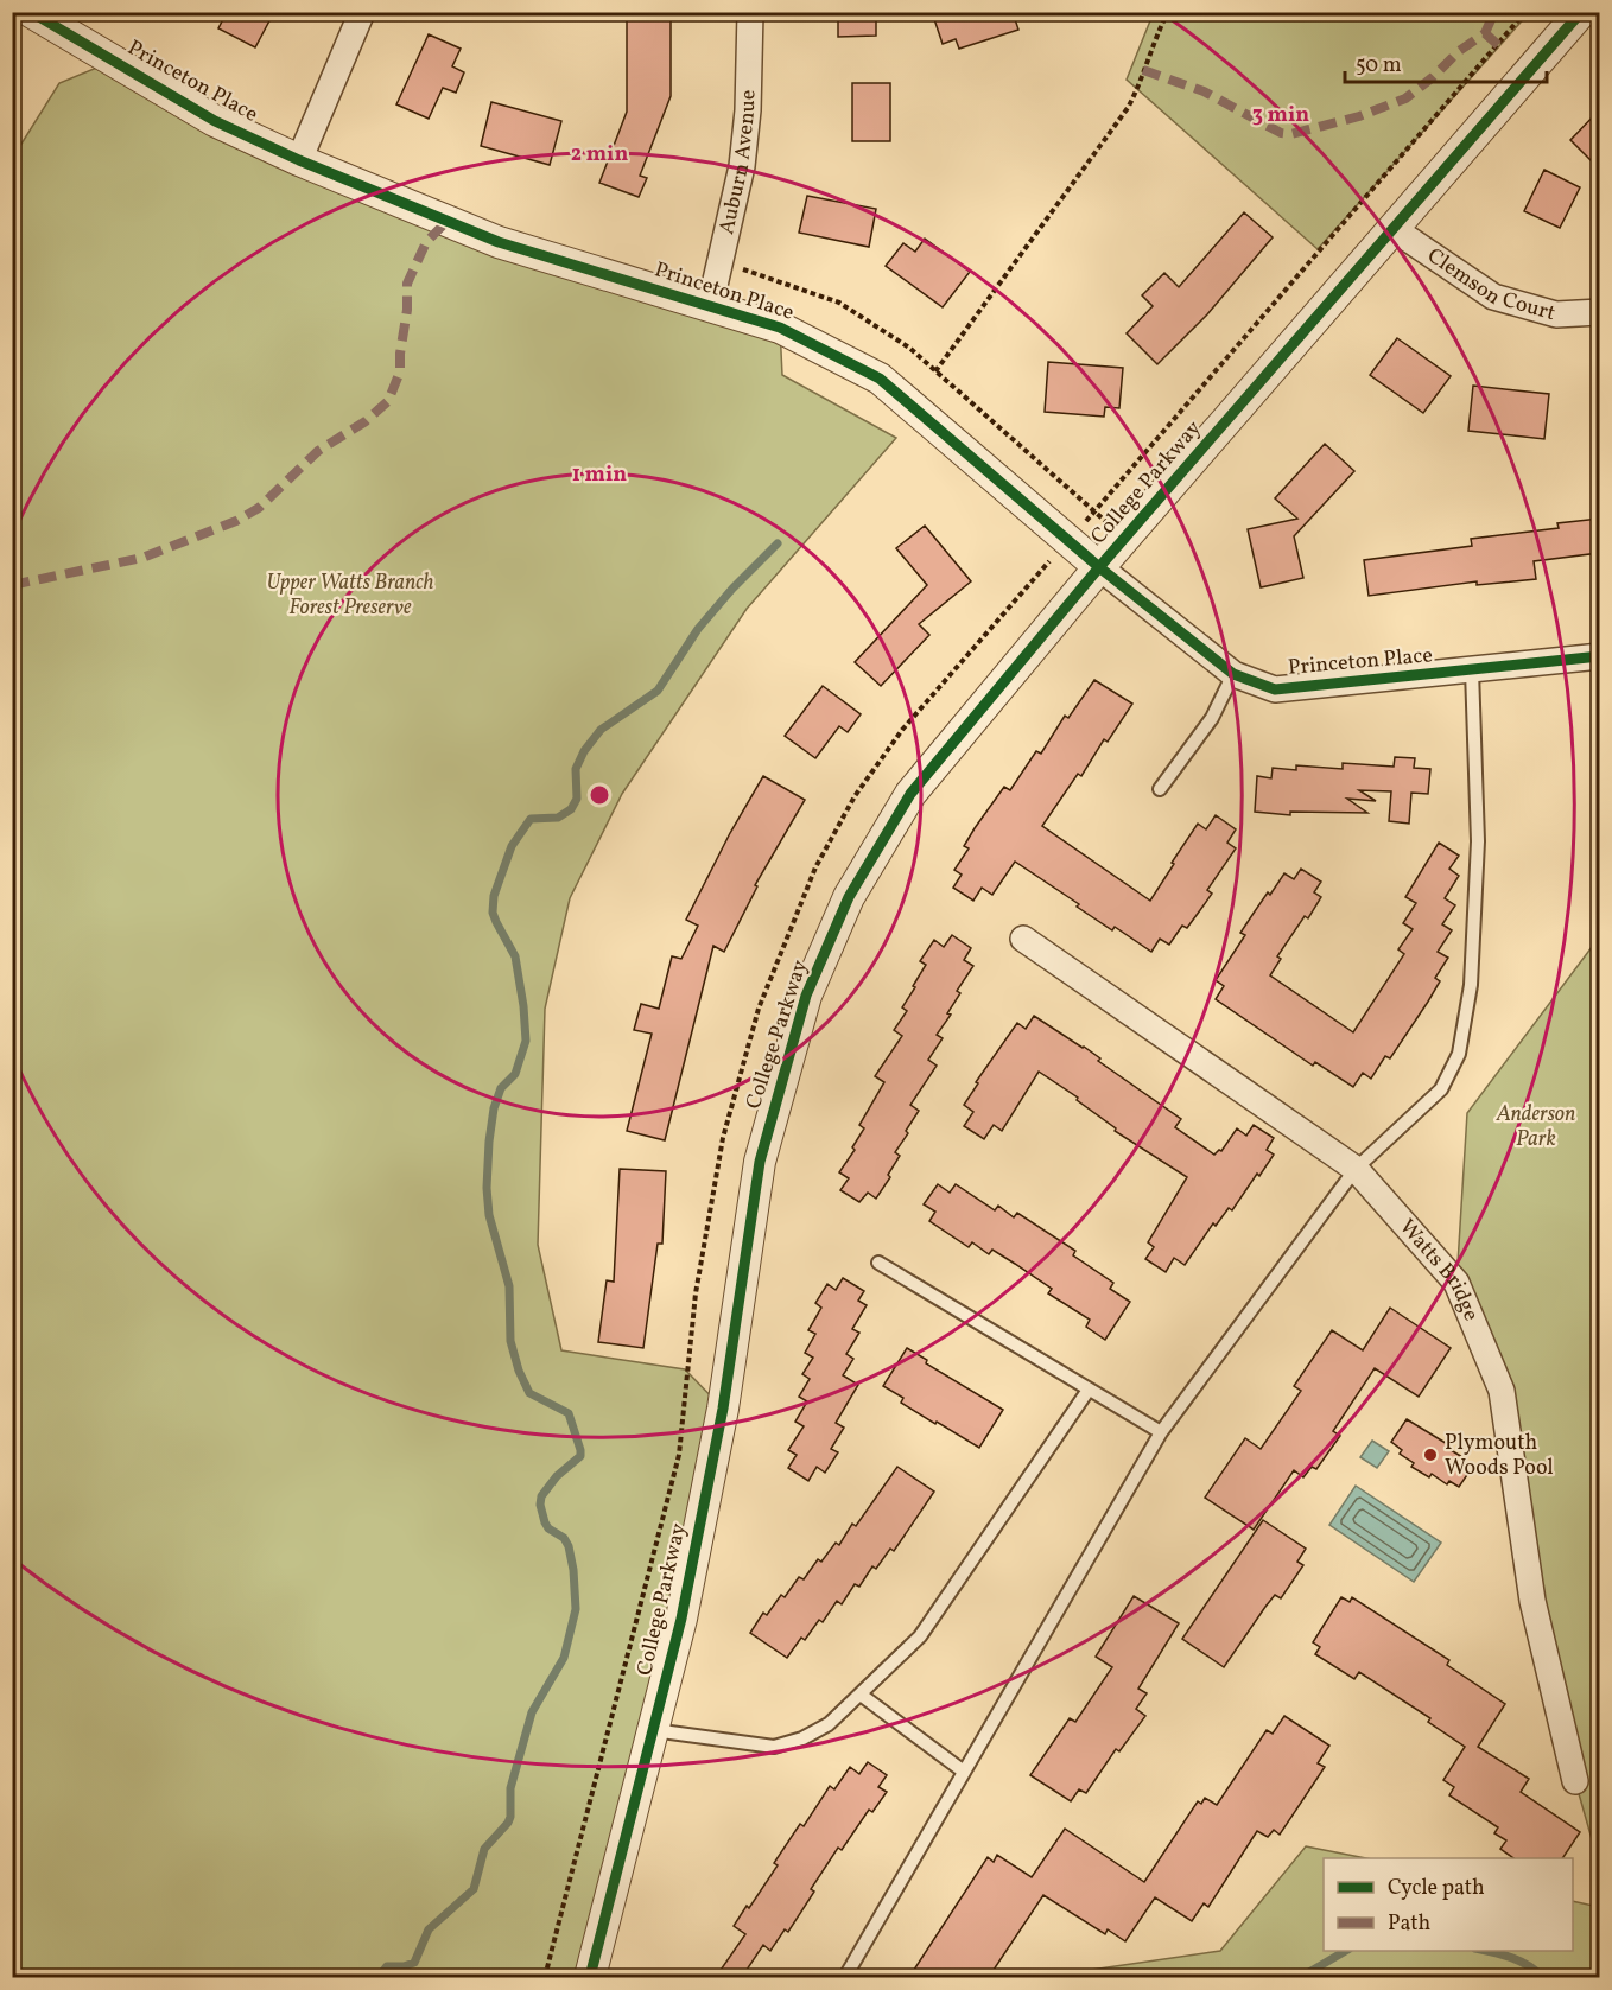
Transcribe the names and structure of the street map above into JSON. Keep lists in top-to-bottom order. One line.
{"streets":{"street":["Princeton Place","Auburn Avenue","Clemson Court","College Parkway","Watts Bridge"]},"crossings":[["Princeton Place","Auburn Avenue"],["Princeton Place","College Parkway"],["Clemson Court","College Parkway"]],"parks":["Upper Watts Branch Forest Preserve","Anderson Park"],"places":["Plymouth Woods Pool"],"legend":["Cycle path","Path"],"scale_bar":"50 m","rings":["3 min","2 min","1 min"]}
